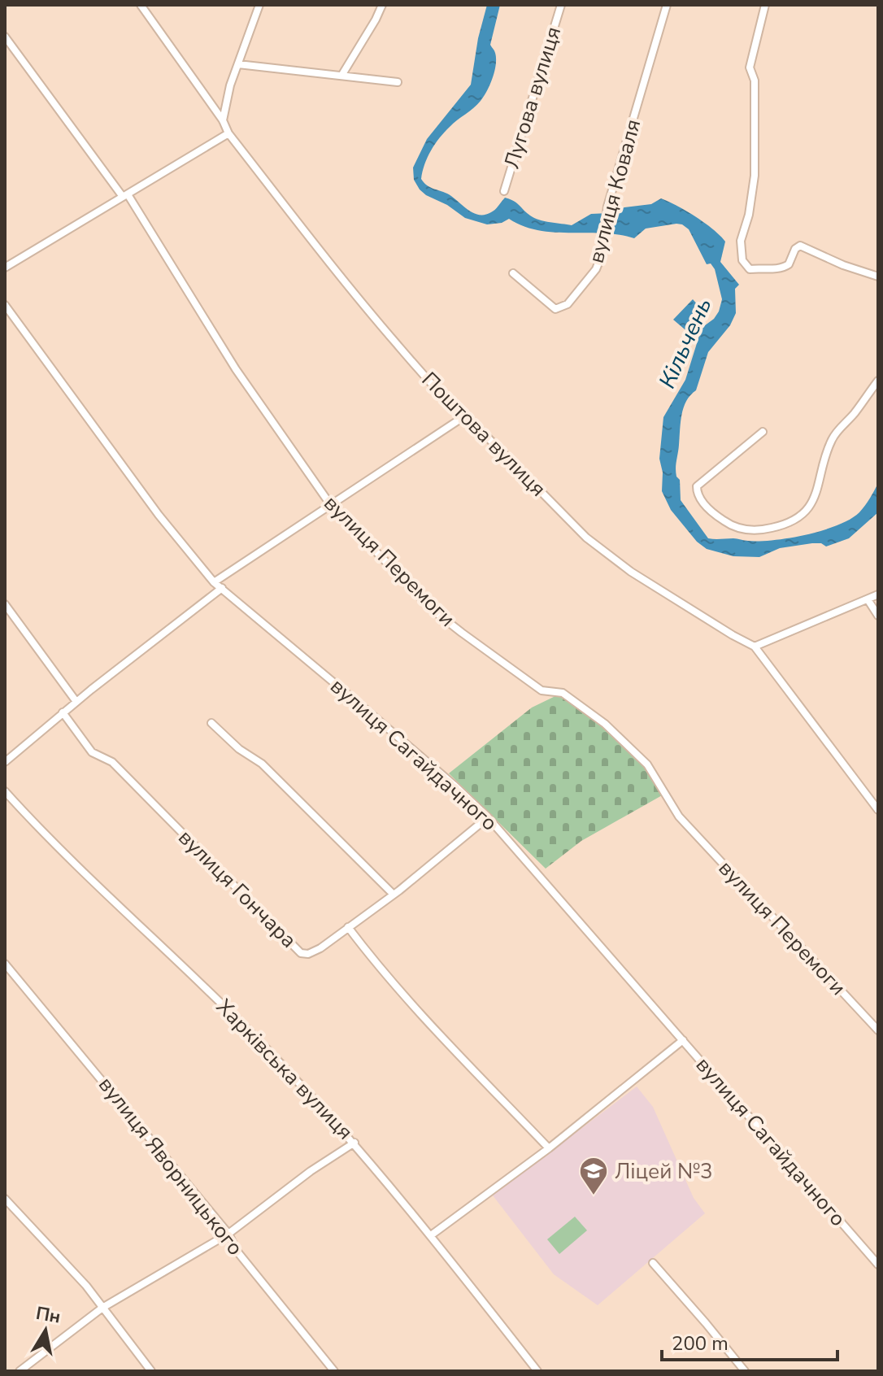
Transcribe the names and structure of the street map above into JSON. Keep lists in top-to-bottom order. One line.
{"streets":{"street":["Лугова вулиця","вулиця Коваля","Поштова вулиця","вулиця Перемоги","вулиця Сагайдачного","вулиця Гончара","Харківська вулиця","вулиця Яворницького"]},"crossings":[["вулиця Сагайдачного","вулиця Гончара"]],"water":["Кільчень"],"places":{"school or university":["Ліцей №3"]},"scale_bar":"200 m","north":"top"}
